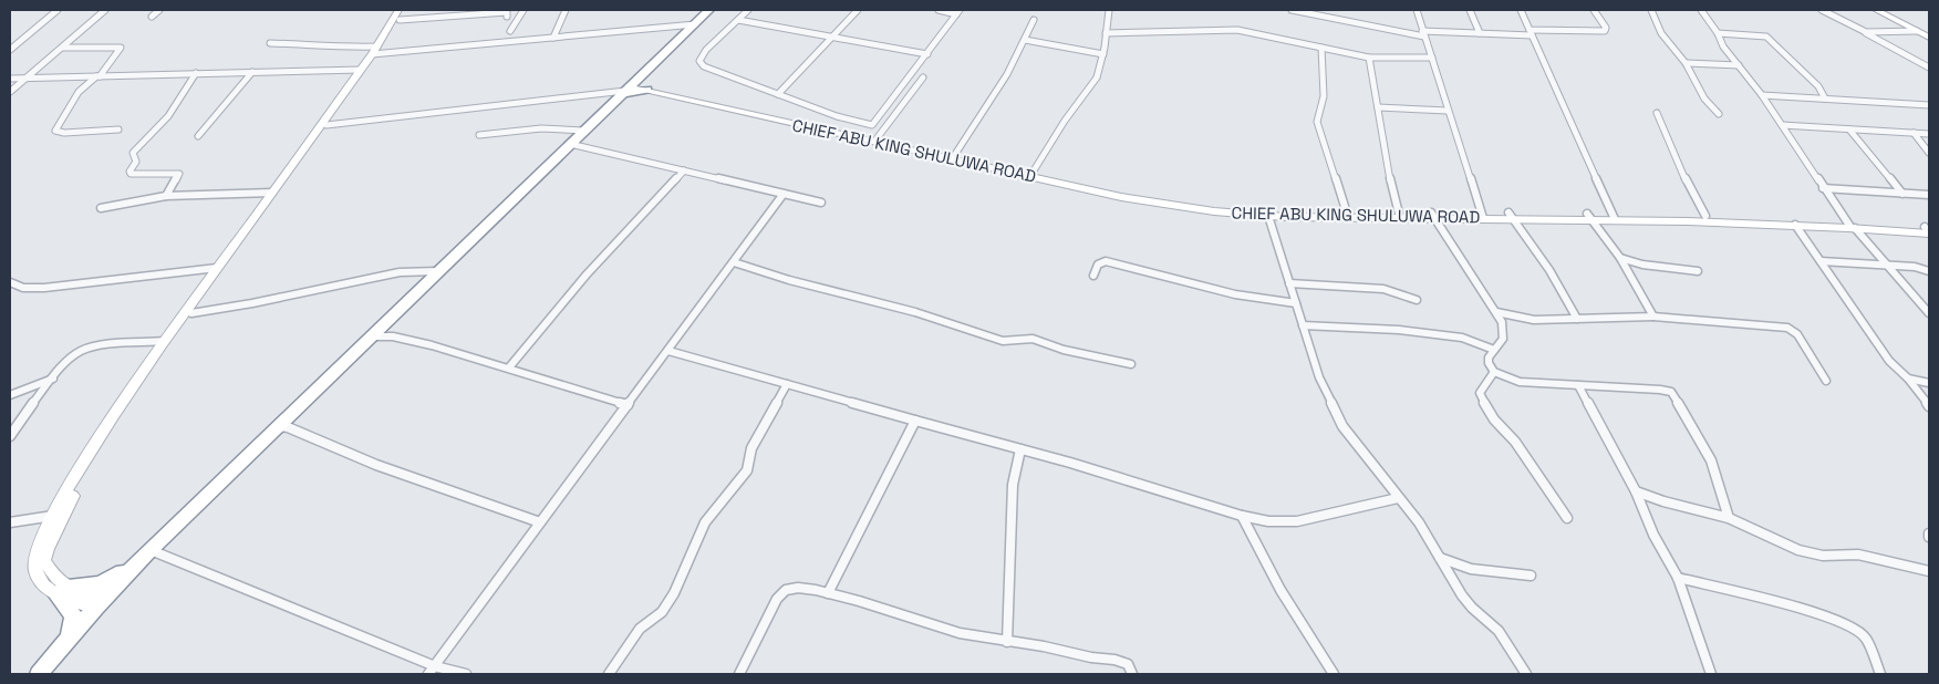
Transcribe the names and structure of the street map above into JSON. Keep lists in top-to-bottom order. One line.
{"streets":{"street":["CHIEF ABU KING SHULUWA ROAD"]}}
